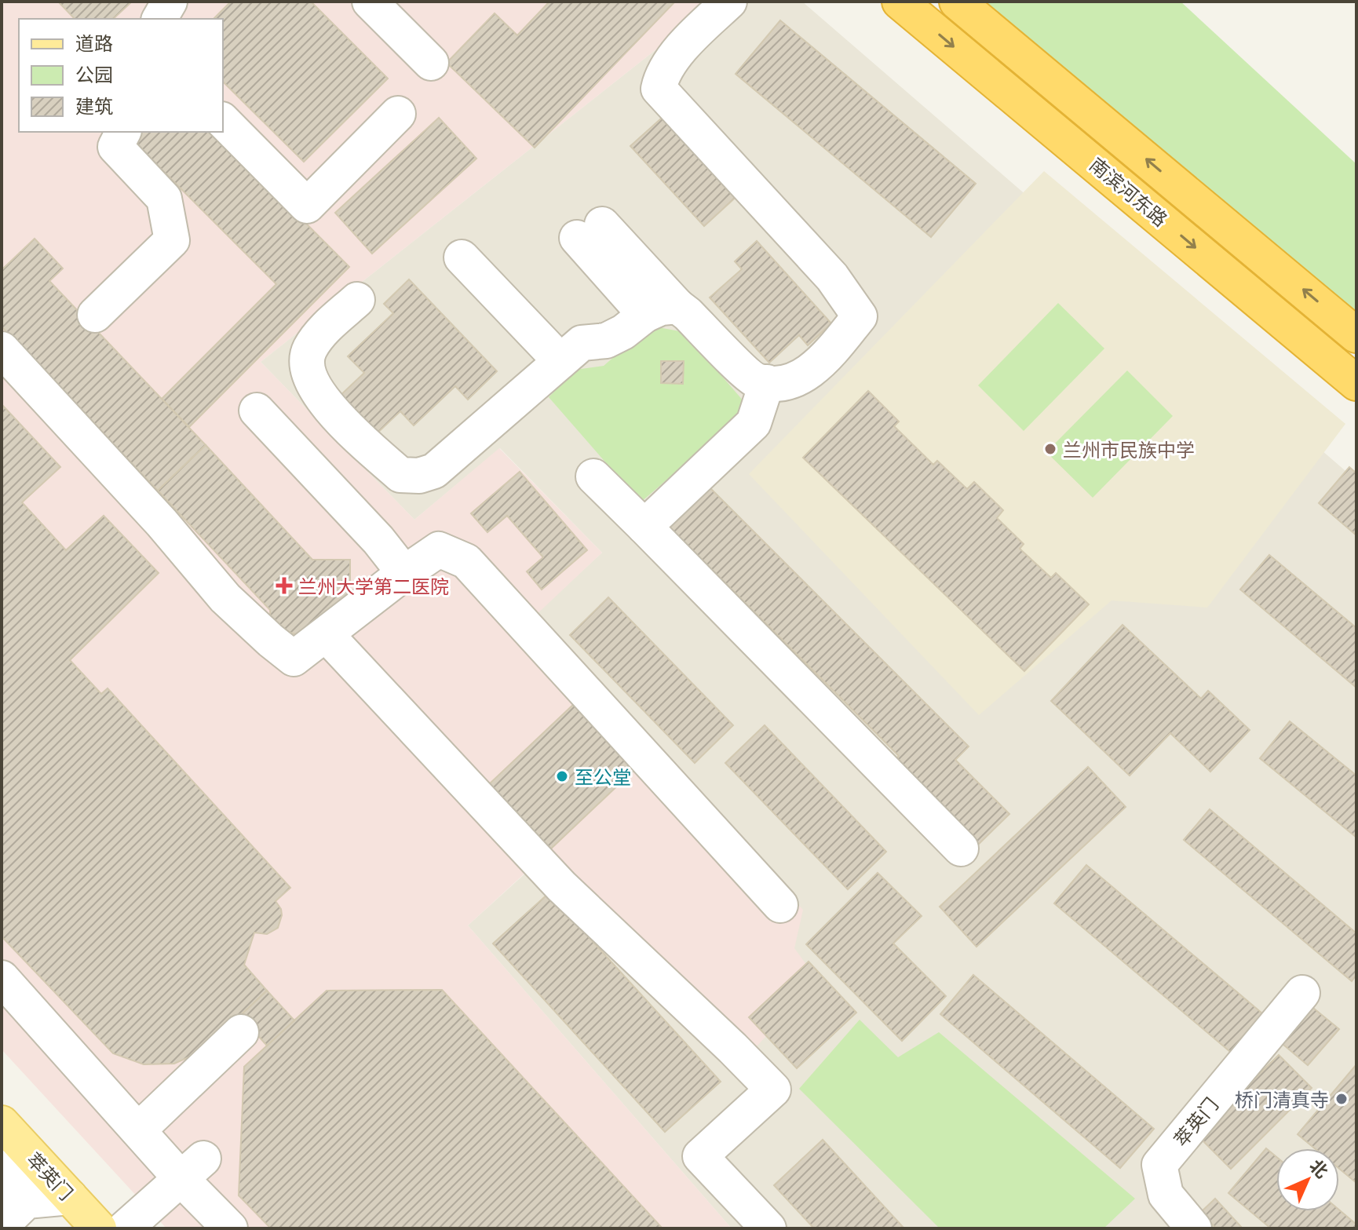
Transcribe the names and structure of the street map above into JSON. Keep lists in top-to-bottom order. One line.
{"streets":{"highway":["南滨河东路"],"main road":["萃英门"]},"places":{"other":["兰州市民族中学","至公堂","桥门清真寺"],"health":["兰州大学第二医院"]},"legend":["道路","公园","建筑"],"north":"top right"}
